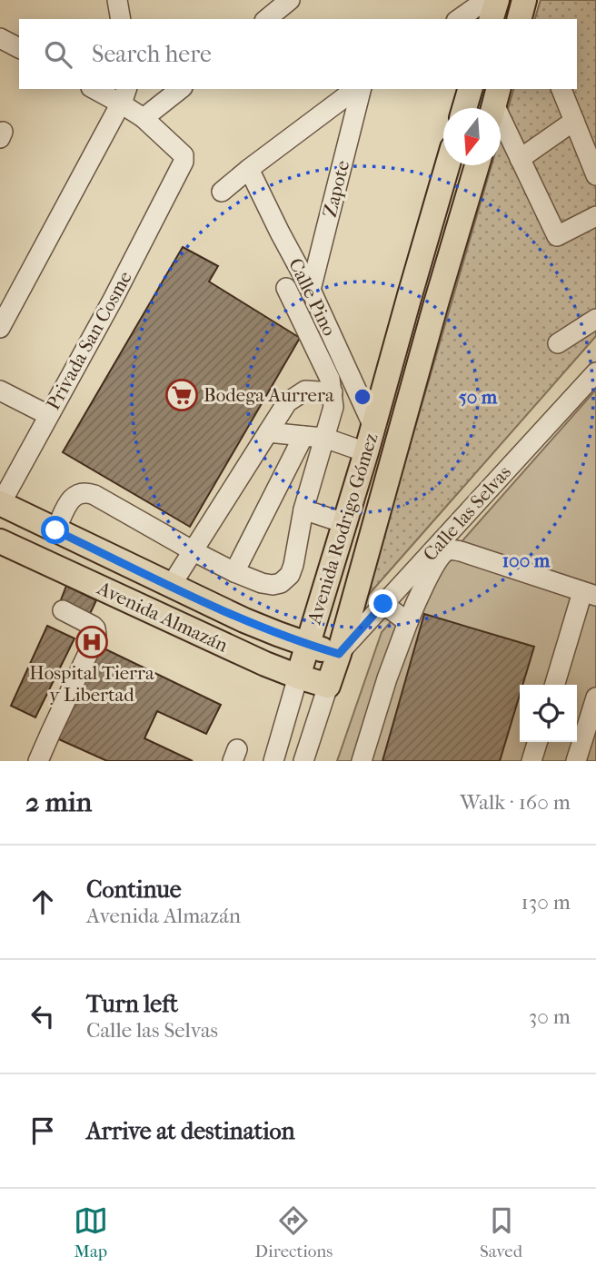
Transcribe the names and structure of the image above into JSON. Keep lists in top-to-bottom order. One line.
{"streets":{"main road":["Avenida Rodrigo Gómez","Avenida Almazán"],"street":["Zapote","Calle Pino","Privada San Cosme","Calle las Selvas"]},"crossings":[["Zapote","Calle Pino"],["Calle Pino","Avenida Rodrigo Gómez"],["Privada San Cosme","Avenida Almazán"],["Calle las Selvas","Avenida Rodrigo Gómez"],["Calle las Selvas","Avenida Almazán"],["Avenida Rodrigo Gómez","Avenida Almazán"]],"places":{"supermarket":["Bodega Aurrera"],"hospital":["Hospital Tierra y Libertad"]},"north":"bottom","page":{"search":"Search here","heading":["2 min","Walk · 160 m"],"list":[["Continue","Avenida Almazán","130 m"],["Turn left","Calle las Selvas","30 m"],"Arrive at destination"],"nav":["Map","Directions","Saved"]},"rings":["50 m","100 m"]}
